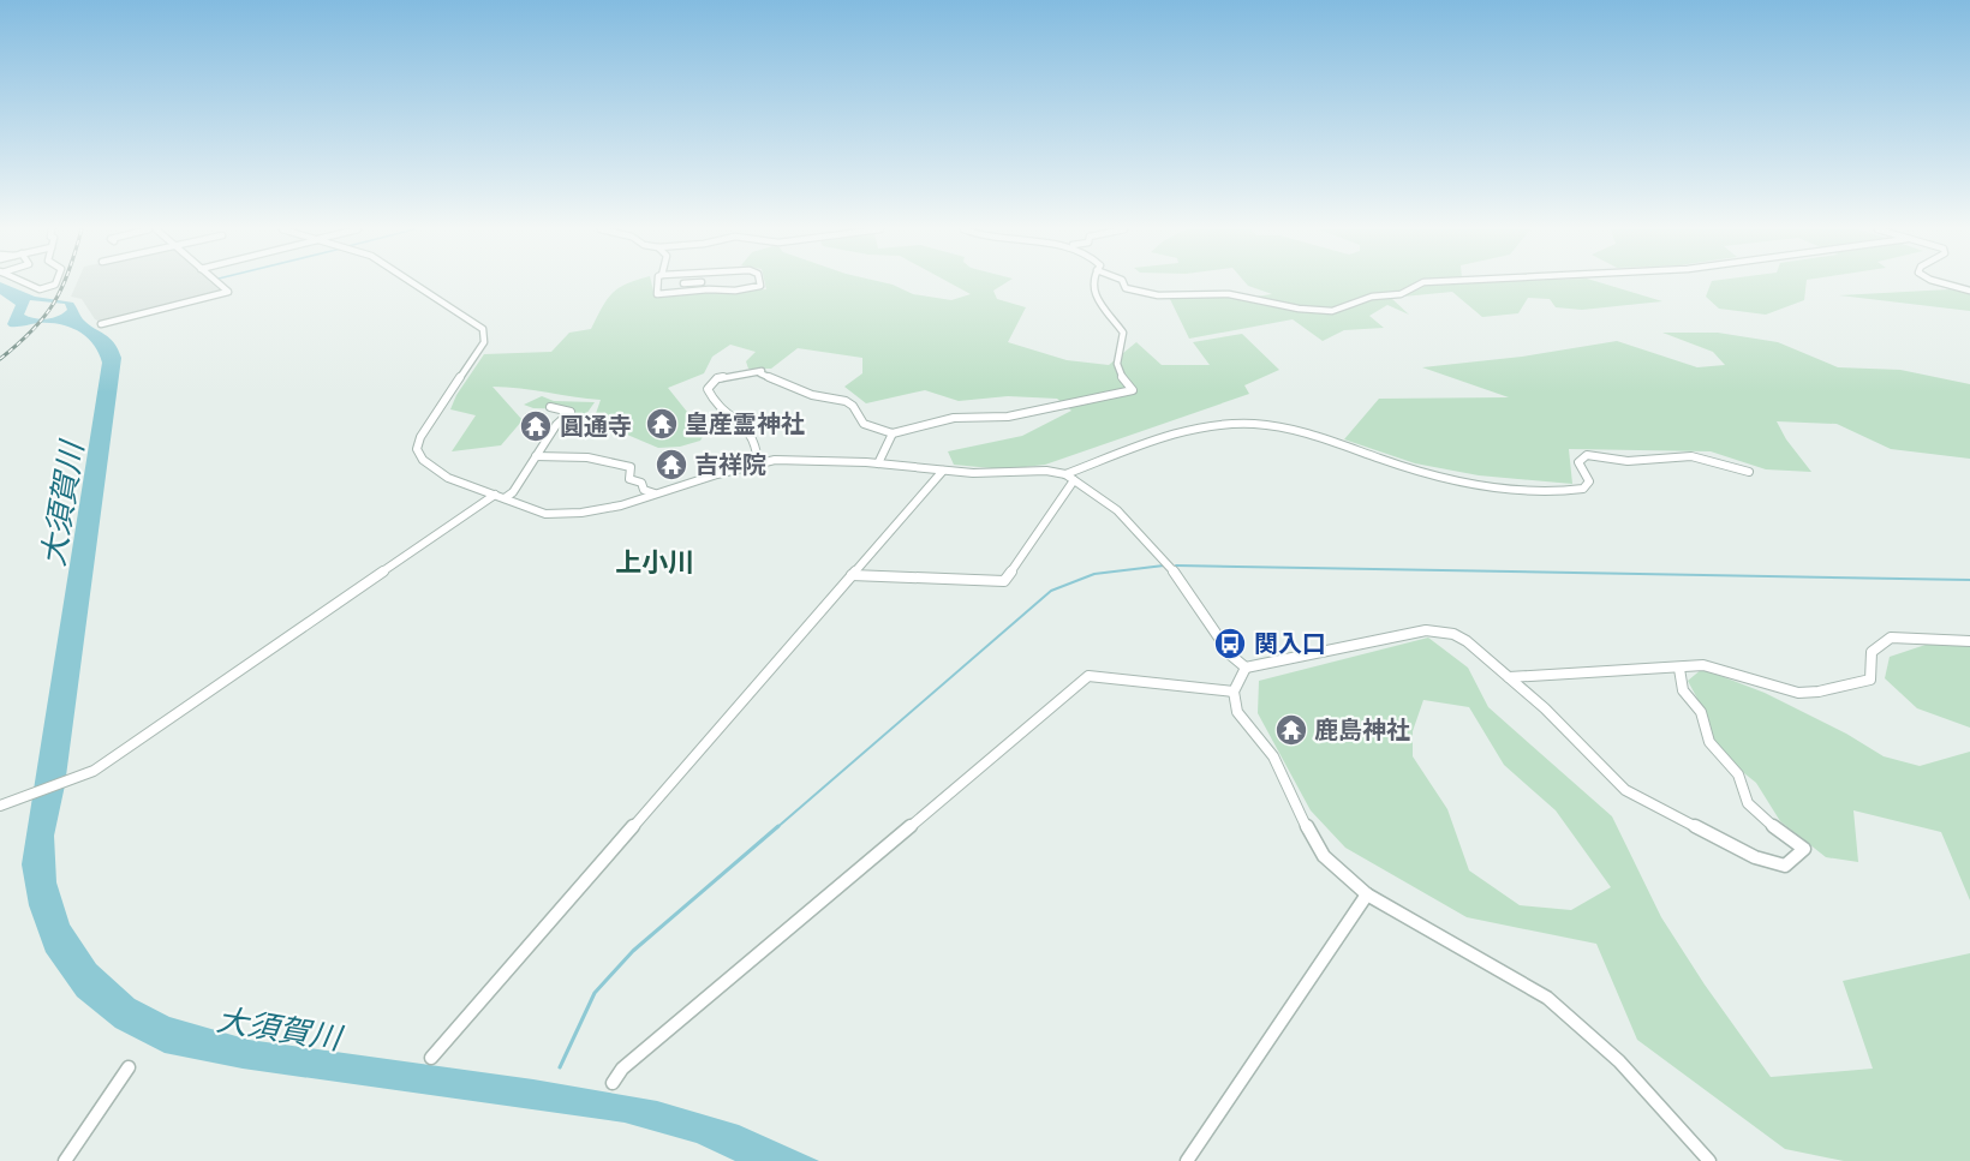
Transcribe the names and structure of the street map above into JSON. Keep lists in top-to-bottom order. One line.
{"districts":["上小川"],"water":["大須賀川"],"places":{"temple":["皇産霊神社","圓通寺","吉祥院","鹿島神社"],"bus stop":["関入口"]}}
